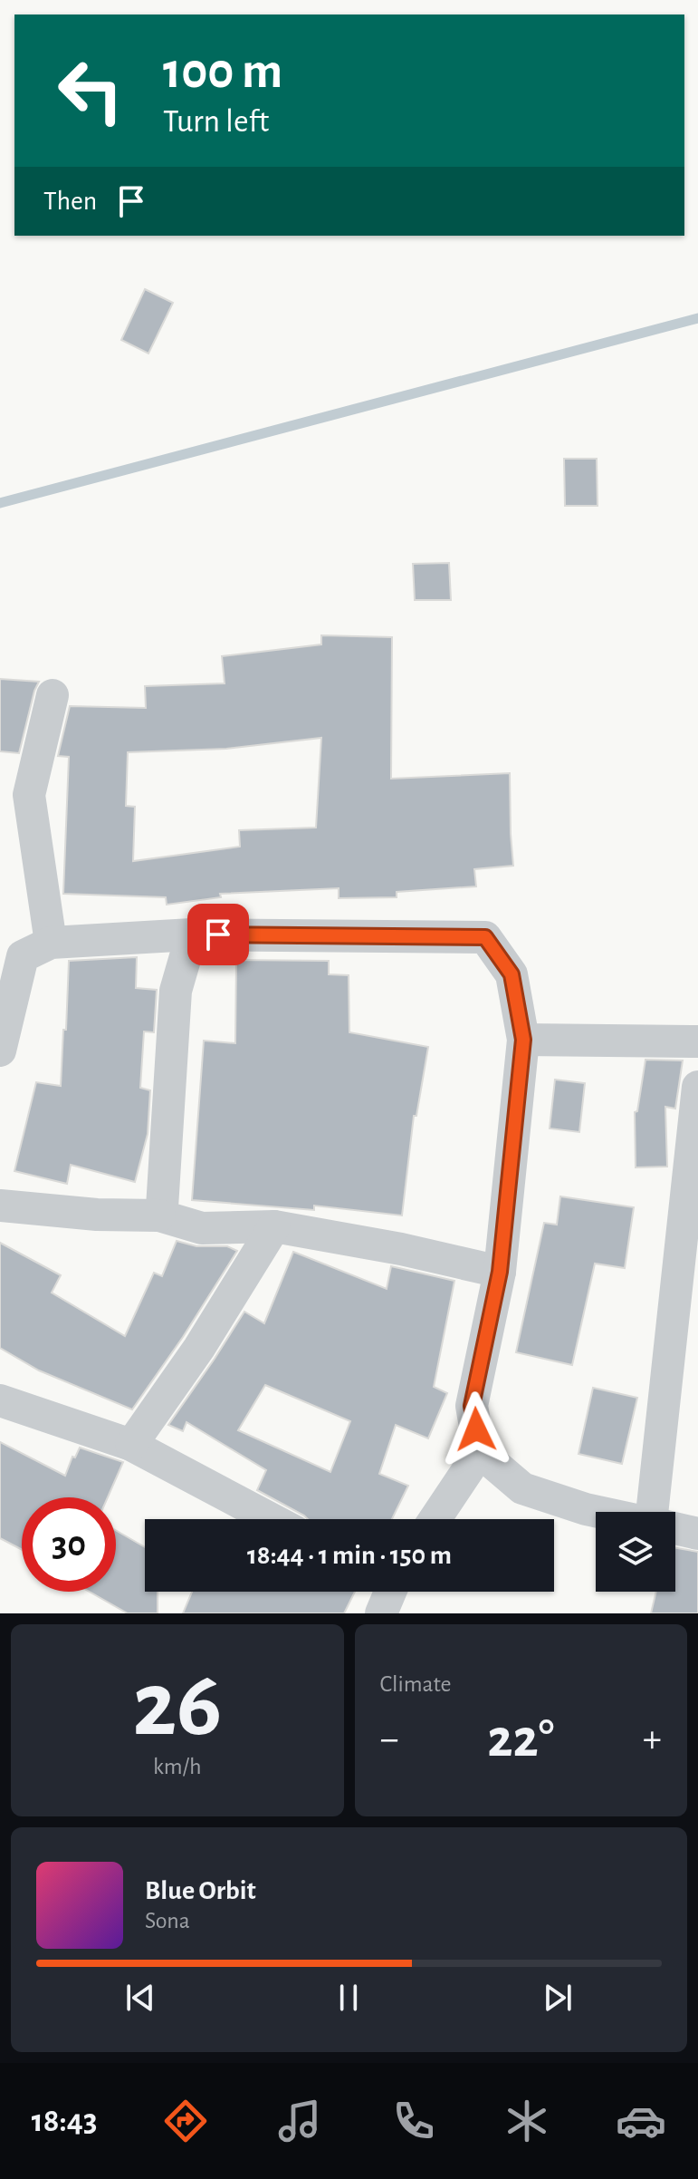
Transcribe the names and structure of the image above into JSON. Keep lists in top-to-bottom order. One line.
{"page":{"turn":["100 m","Turn left"],"then":"Then","limit":"30","trip":"18:44 · 1 min · 150 m","tile":[["26","km/h"],"Climate"],"heat":["−","22°","+"],"song":["Blue Orbit","Sona"],"tabs":"18:43"}}
